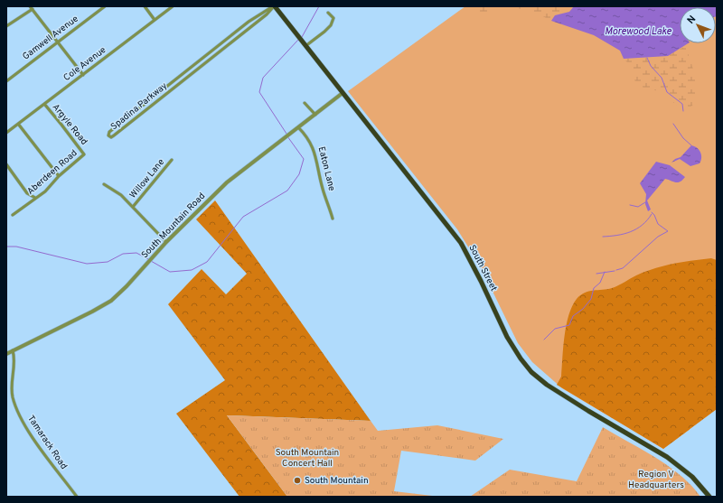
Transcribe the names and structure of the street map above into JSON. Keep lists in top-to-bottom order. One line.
{"streets":{"highway":["South Street"],"street":["Gamwell Avenue","Cole Avenue","Spadina Parkway","Argyle Road","Eaton Lane","Aberdeen Road","Willow Lane","South Mountain Road","Tamarack Road"]},"crossings":[["Cole Avenue","Argyle Road"],["Spadina Parkway","South Street"],["Argyle Road","Aberdeen Road"],["Eaton Lane","South Mountain Road"],["South Mountain Road","South Street"],["South Mountain Road","Tamarack Road"]],"water":["Morewood Lake"],"parks":["South Mountain Concert Hall","Region V Headquarters"],"places":["South Mountain"],"north":"top left"}
